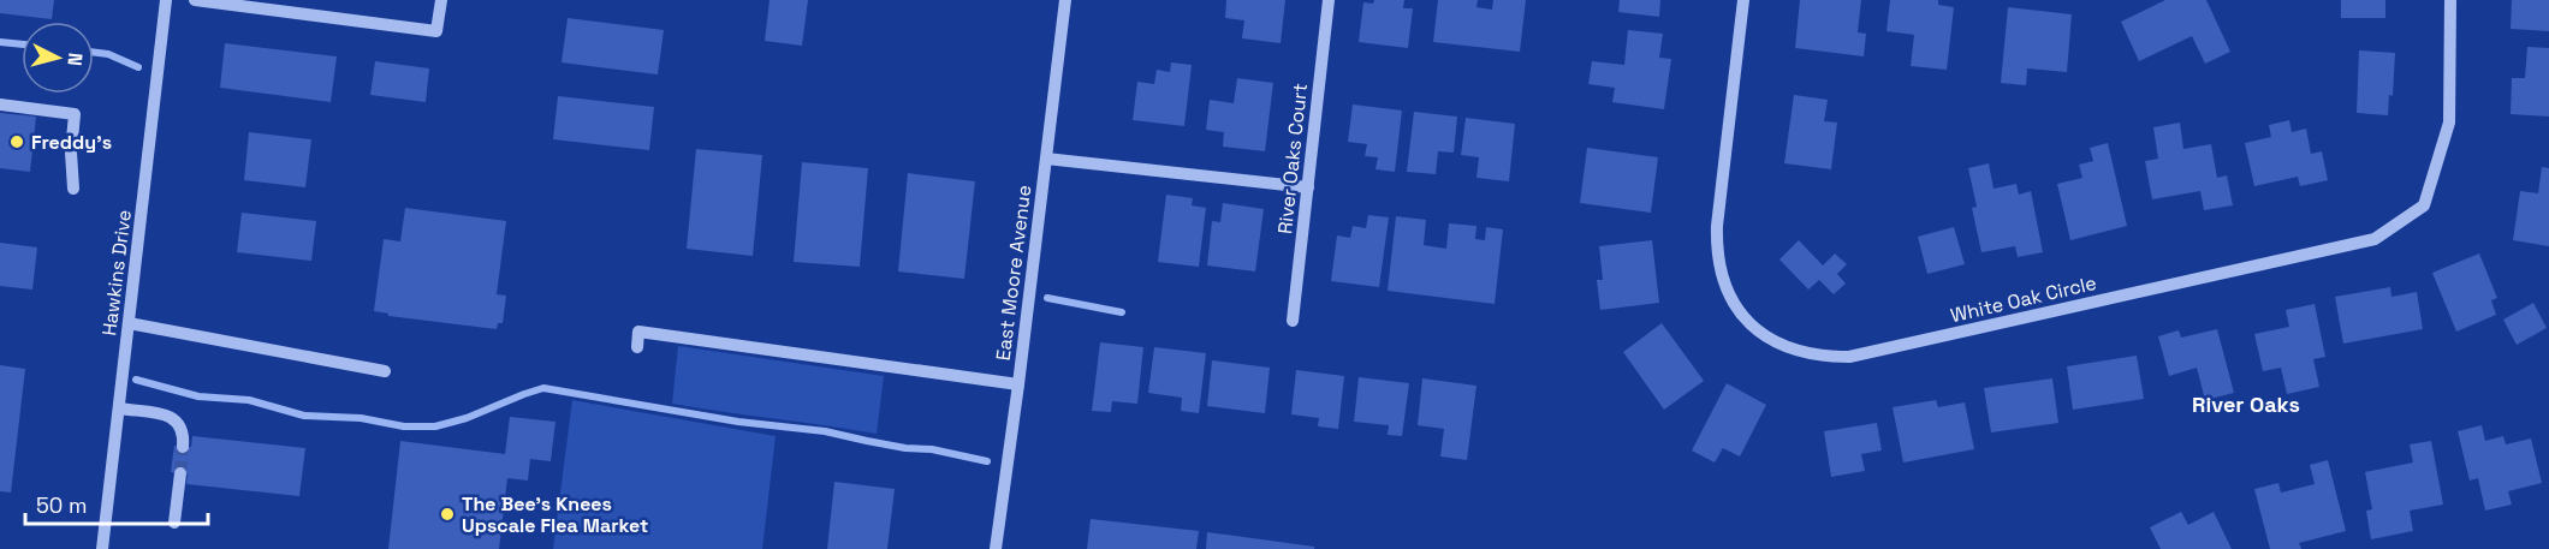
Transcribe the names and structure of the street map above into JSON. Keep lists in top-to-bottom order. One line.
{"streets":{"street":["River Oaks Court","Hawkins Drive","East Moore Avenue","White Oak Circle"]},"districts":["River Oaks"],"places":["Freddy's","The Bee’s Knees Upscale Flea Market"],"scale_bar":"50 m","north":"right"}
